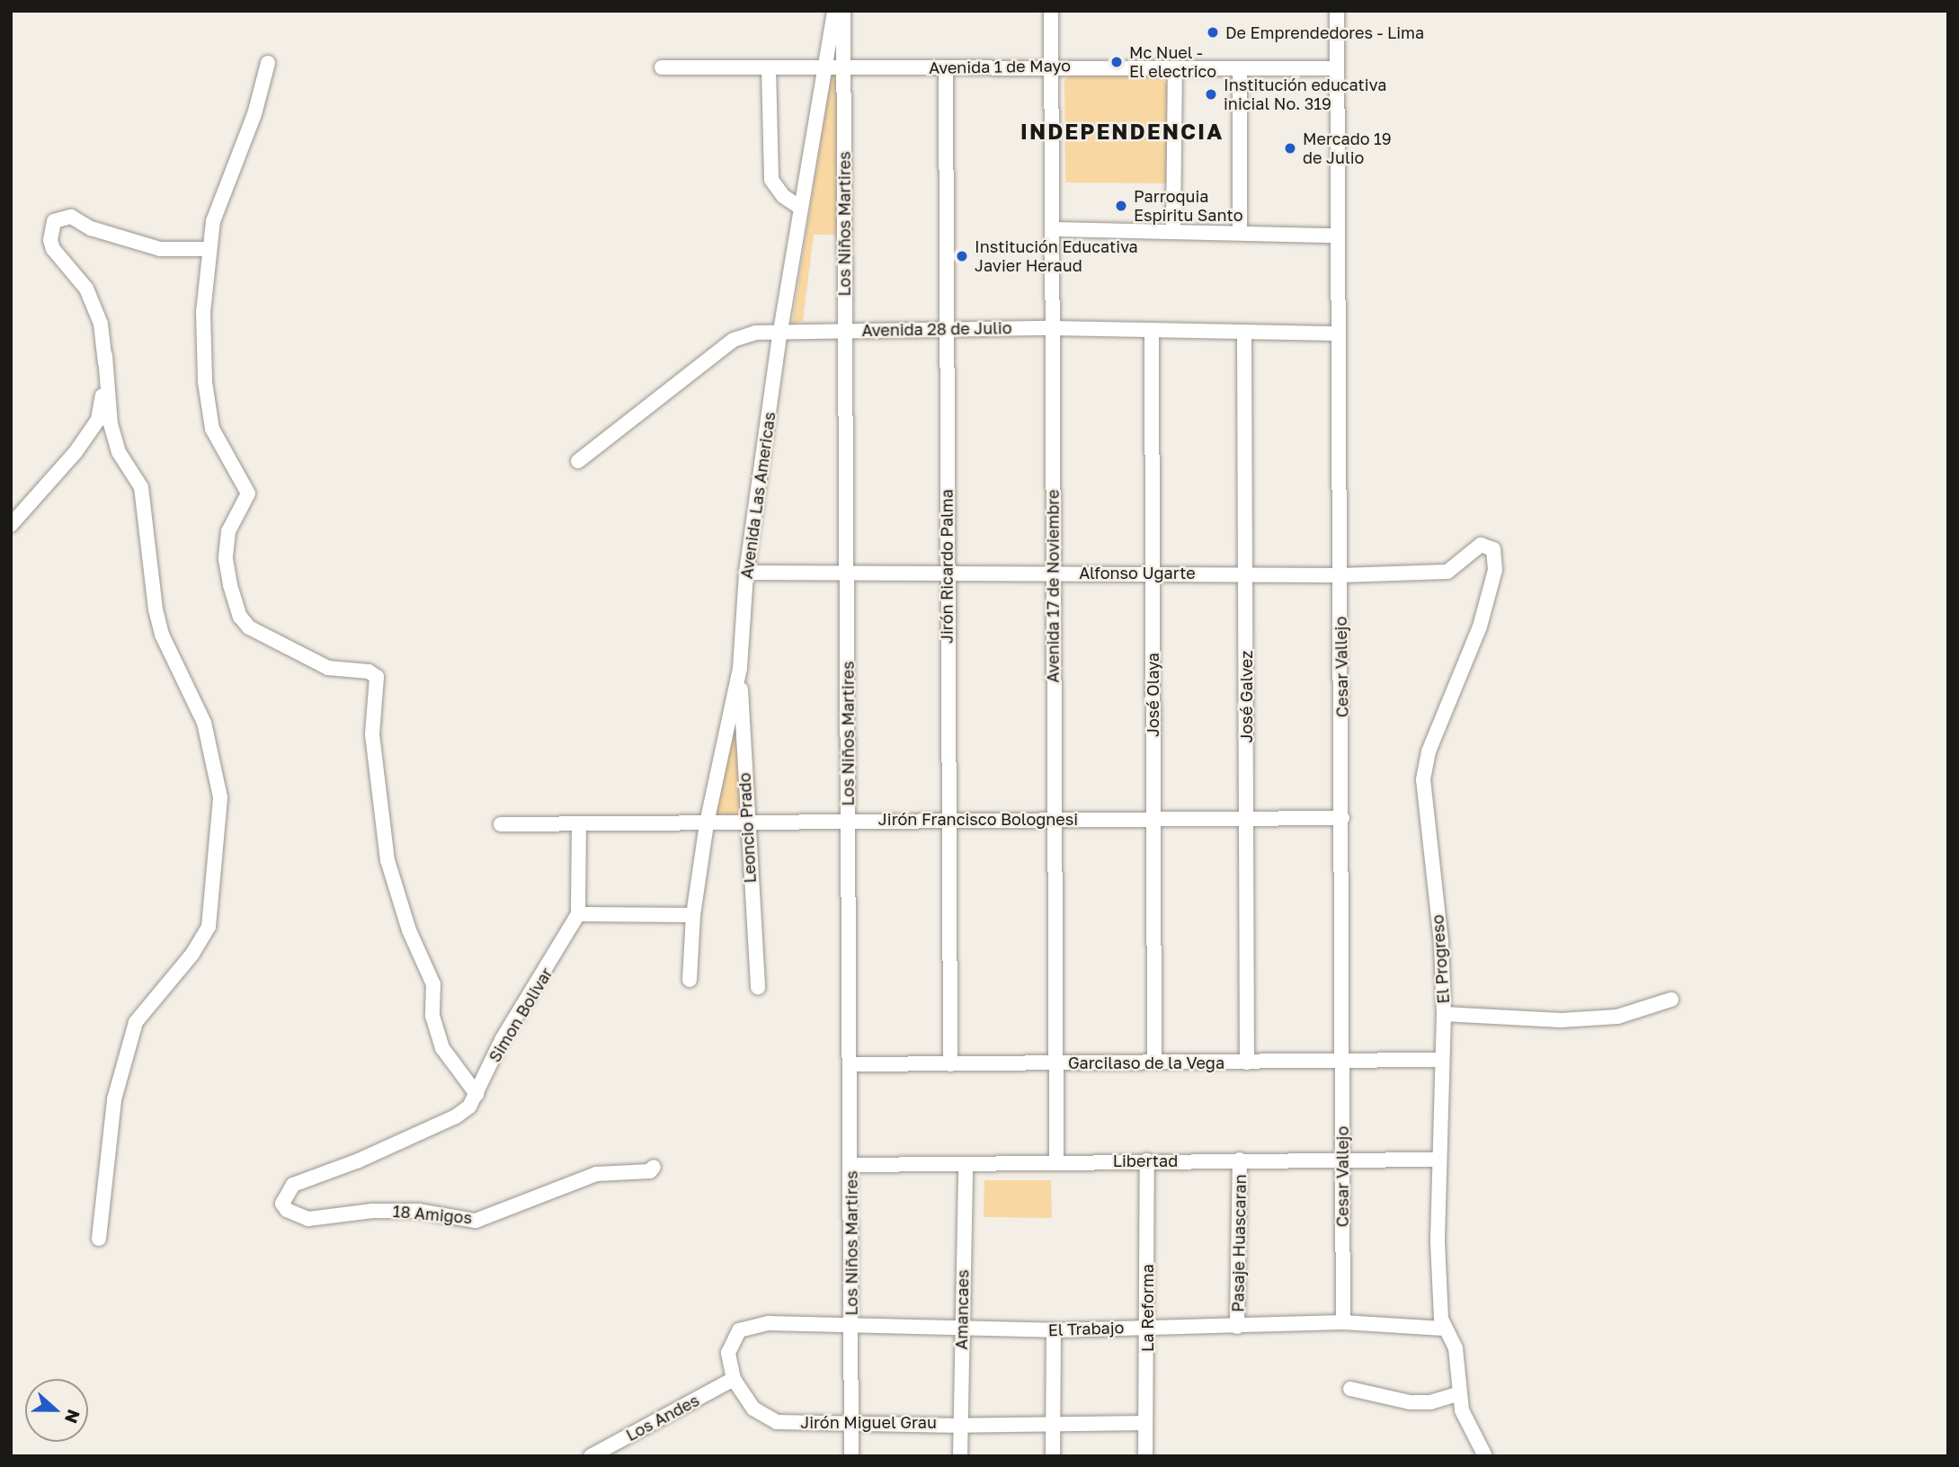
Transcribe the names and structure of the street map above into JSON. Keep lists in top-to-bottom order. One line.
{"streets":{"street":["Avenida 1 de Mayo","Los Niños Martires","Avenida 28 de Julio","Avenida Las Americas","Jirón Ricardo Palma","Alfonso Ugarte","Avenida 17 de Noviembre","Cesar Vallejo","José Olaya","José Galvez","Jirón Francisco Bolognesi","Leoncio Prado","El Progreso","Simon Bolivar","Garcilaso de la Vega","Libertad","18 Amigos","Pasaje Huascaran","La Reforma","Amancaes","El Trabajo","Los Andes","Jirón Miguel Grau"]},"crossings":[["Avenida 1 de Mayo","Los Niños Martires"],["Avenida 1 de Mayo","Avenida Las Americas"],["Avenida 1 de Mayo","Jirón Ricardo Palma"],["Avenida 1 de Mayo","Avenida 17 de Noviembre"],["Avenida 1 de Mayo","Cesar Vallejo"],["Los Niños Martires","Avenida 28 de Julio"],["Los Niños Martires","Alfonso Ugarte"],["Los Niños Martires","Jirón Francisco Bolognesi"],["Los Niños Martires","Garcilaso de la Vega"],["Los Niños Martires","Libertad"],["Los Niños Martires","El Trabajo"],["Los Niños Martires","Jirón Miguel Grau"],["Avenida 28 de Julio","Avenida Las Americas"],["Avenida 28 de Julio","Jirón Ricardo Palma"],["Avenida 28 de Julio","Avenida 17 de Noviembre"],["Avenida 28 de Julio","Cesar Vallejo"],["Avenida 28 de Julio","José Olaya"],["Avenida 28 de Julio","José Galvez"],["Avenida Las Americas","Alfonso Ugarte"],["Avenida Las Americas","Jirón Francisco Bolognesi"],["Avenida Las Americas","Leoncio Prado"],["Jirón Ricardo Palma","Alfonso Ugarte"],["Jirón Ricardo Palma","Jirón Francisco Bolognesi"],["Jirón Ricardo Palma","Garcilaso de la Vega"],["Alfonso Ugarte","Avenida 17 de Noviembre"],["Alfonso Ugarte","Cesar Vallejo"],["Alfonso Ugarte","José Olaya"],["Alfonso Ugarte","José Galvez"],["Alfonso Ugarte","El Progreso"],["Avenida 17 de Noviembre","Jirón Francisco Bolognesi"],["Avenida 17 de Noviembre","Garcilaso de la Vega"],["Avenida 17 de Noviembre","Libertad"],["Cesar Vallejo","Jirón Francisco Bolognesi"],["Cesar Vallejo","Garcilaso de la Vega"],["Cesar Vallejo","Libertad"],["Cesar Vallejo","El Trabajo"],["José Olaya","Jirón Francisco Bolognesi"],["José Olaya","Garcilaso de la Vega"],["José Galvez","Jirón Francisco Bolognesi"],["José Galvez","Garcilaso de la Vega"],["Jirón Francisco Bolognesi","Leoncio Prado"],["El Progreso","Garcilaso de la Vega"],["El Progreso","Libertad"],["El Progreso","El Trabajo"],["Simon Bolivar","18 Amigos"],["Libertad","Pasaje Huascaran"],["Libertad","La Reforma"],["Libertad","Amancaes"],["Pasaje Huascaran","El Trabajo"],["La Reforma","El Trabajo"],["La Reforma","Jirón Miguel Grau"],["Amancaes","El Trabajo"],["Amancaes","Jirón Miguel Grau"],["El Trabajo","Los Andes"],["El Trabajo","Jirón Miguel Grau"],["Los Andes","Jirón Miguel Grau"]],"districts":["INDEPENDENCIA"],"places":["De Emprendedores - Lima","Mc Nuel - El electrico","Institución educativa inicial No. 319","Mercado 19 de Julio","Parroquia Espiritu Santo","Institución Educativa Javier Heraud"],"north":"right"}
